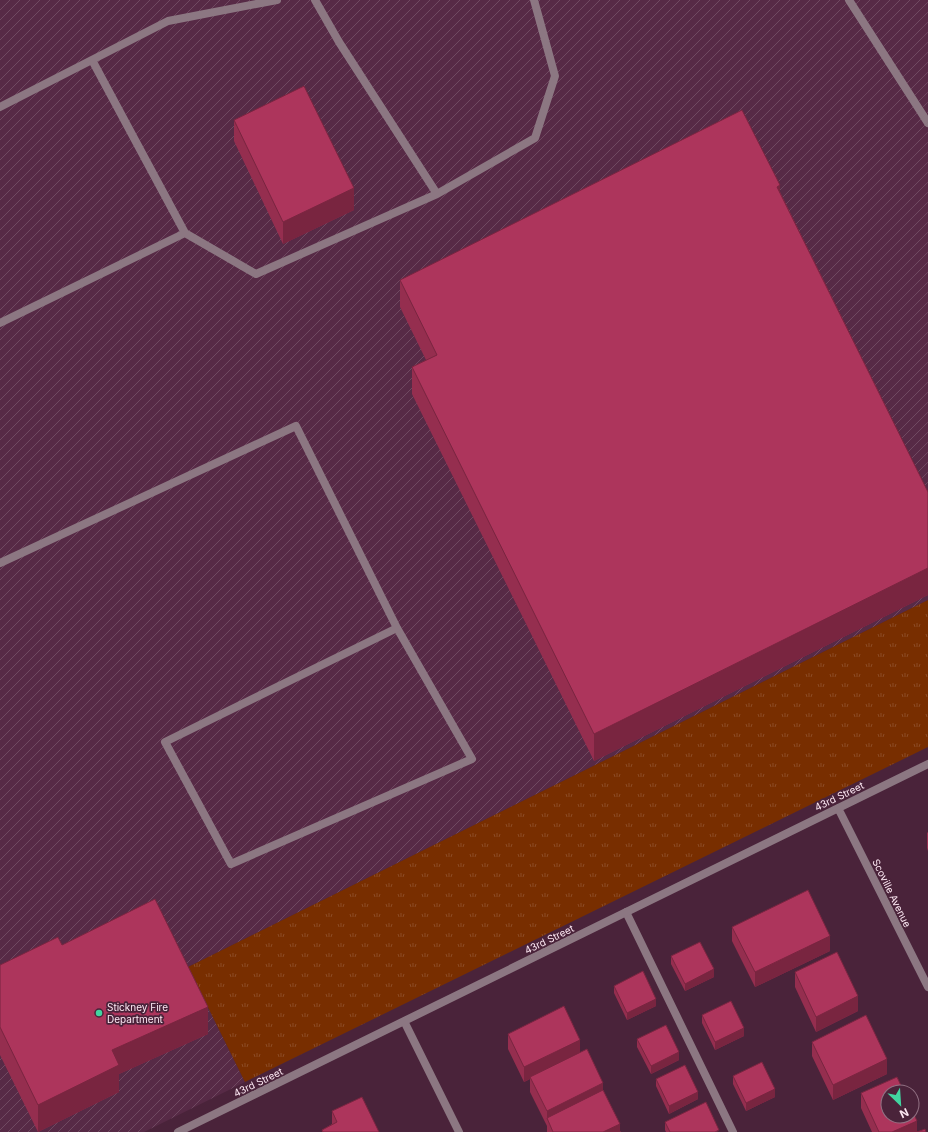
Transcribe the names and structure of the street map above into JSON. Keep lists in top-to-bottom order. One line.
{"streets":{"street":["43rd Street","Scoville Avenue"]},"crossings":[["43rd Street","Scoville Avenue"]],"places":["Stickney Fire Department"],"north":"bottom right"}
